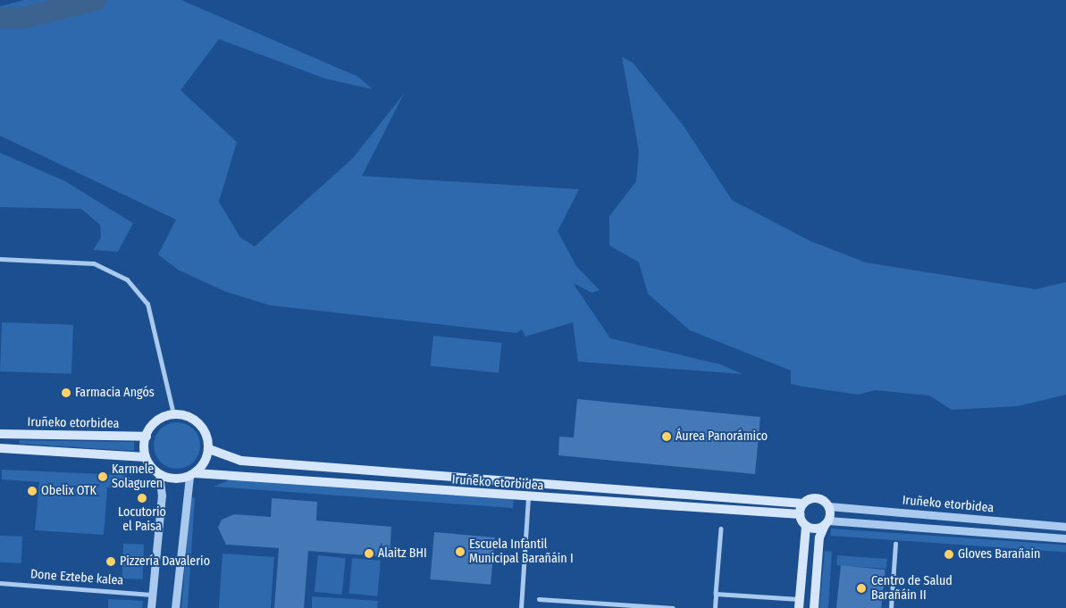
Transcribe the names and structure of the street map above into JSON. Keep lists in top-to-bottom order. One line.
{"streets":{"main road":["Iruñeko etorbidea"],"street":["Done Eztebe kalea"]},"places":["Farmacia Angós","Áurea Panorámico","Karmele Solaguren","Obelix OTK","Locutorio el Paisa","Escuela Infantil Municipal Barañáin I","Alaitz BHI","Gloves Barañain","Pizzería Davalerio","Centro de Salud Barañáin II"]}
